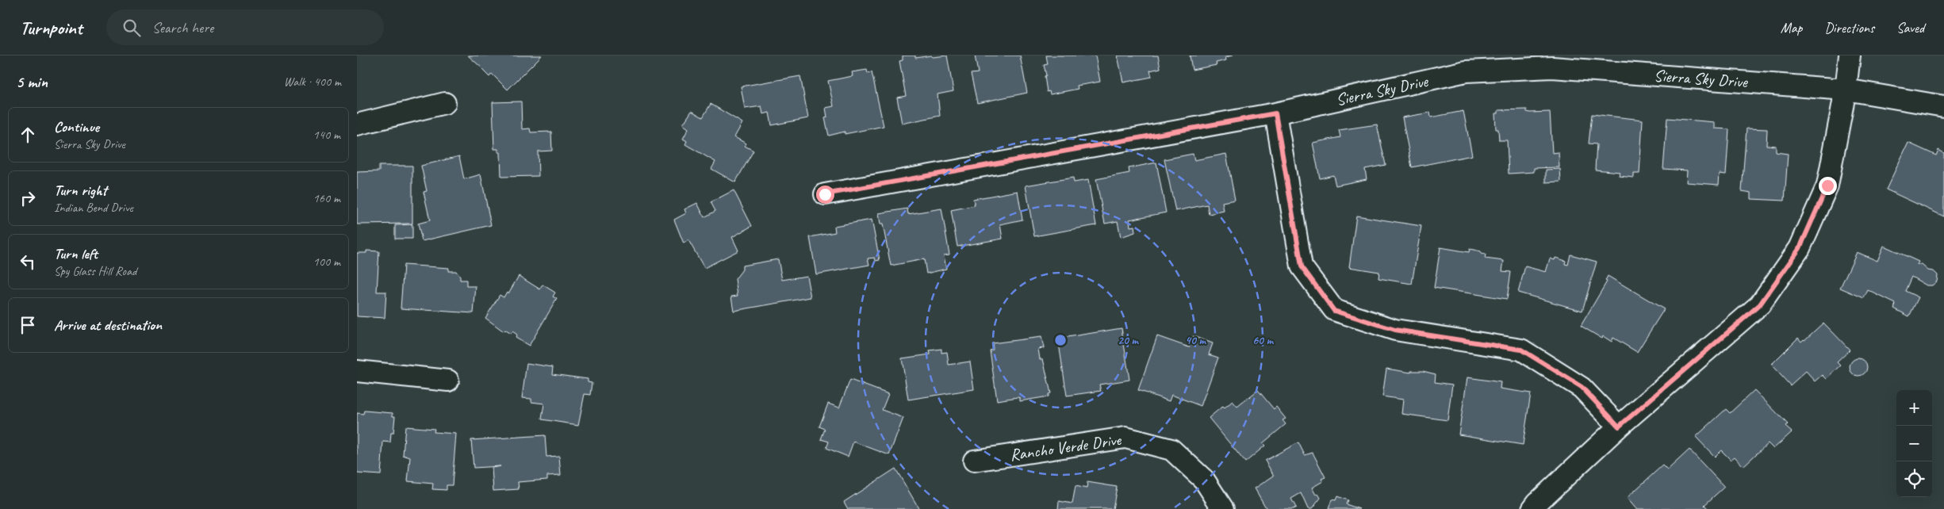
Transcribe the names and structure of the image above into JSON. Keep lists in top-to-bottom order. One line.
{"streets":{"street":["Sierra Sky Drive","Rancho Verde Drive"]},"page":{"header":"Turnpoint","search":"Search here","nav":["Map","Directions","Saved"],"heading":["5 min","Walk · 400 m"],"list":[["Continue","Sierra Sky Drive","140 m"],["Turn right","Indian Bend Drive","160 m"],["Turn left","Spy Glass Hill Road","100 m"],"Arrive at destination"],"map_buttons":["+","−"]},"rings":["20 m","40 m","60 m"]}
